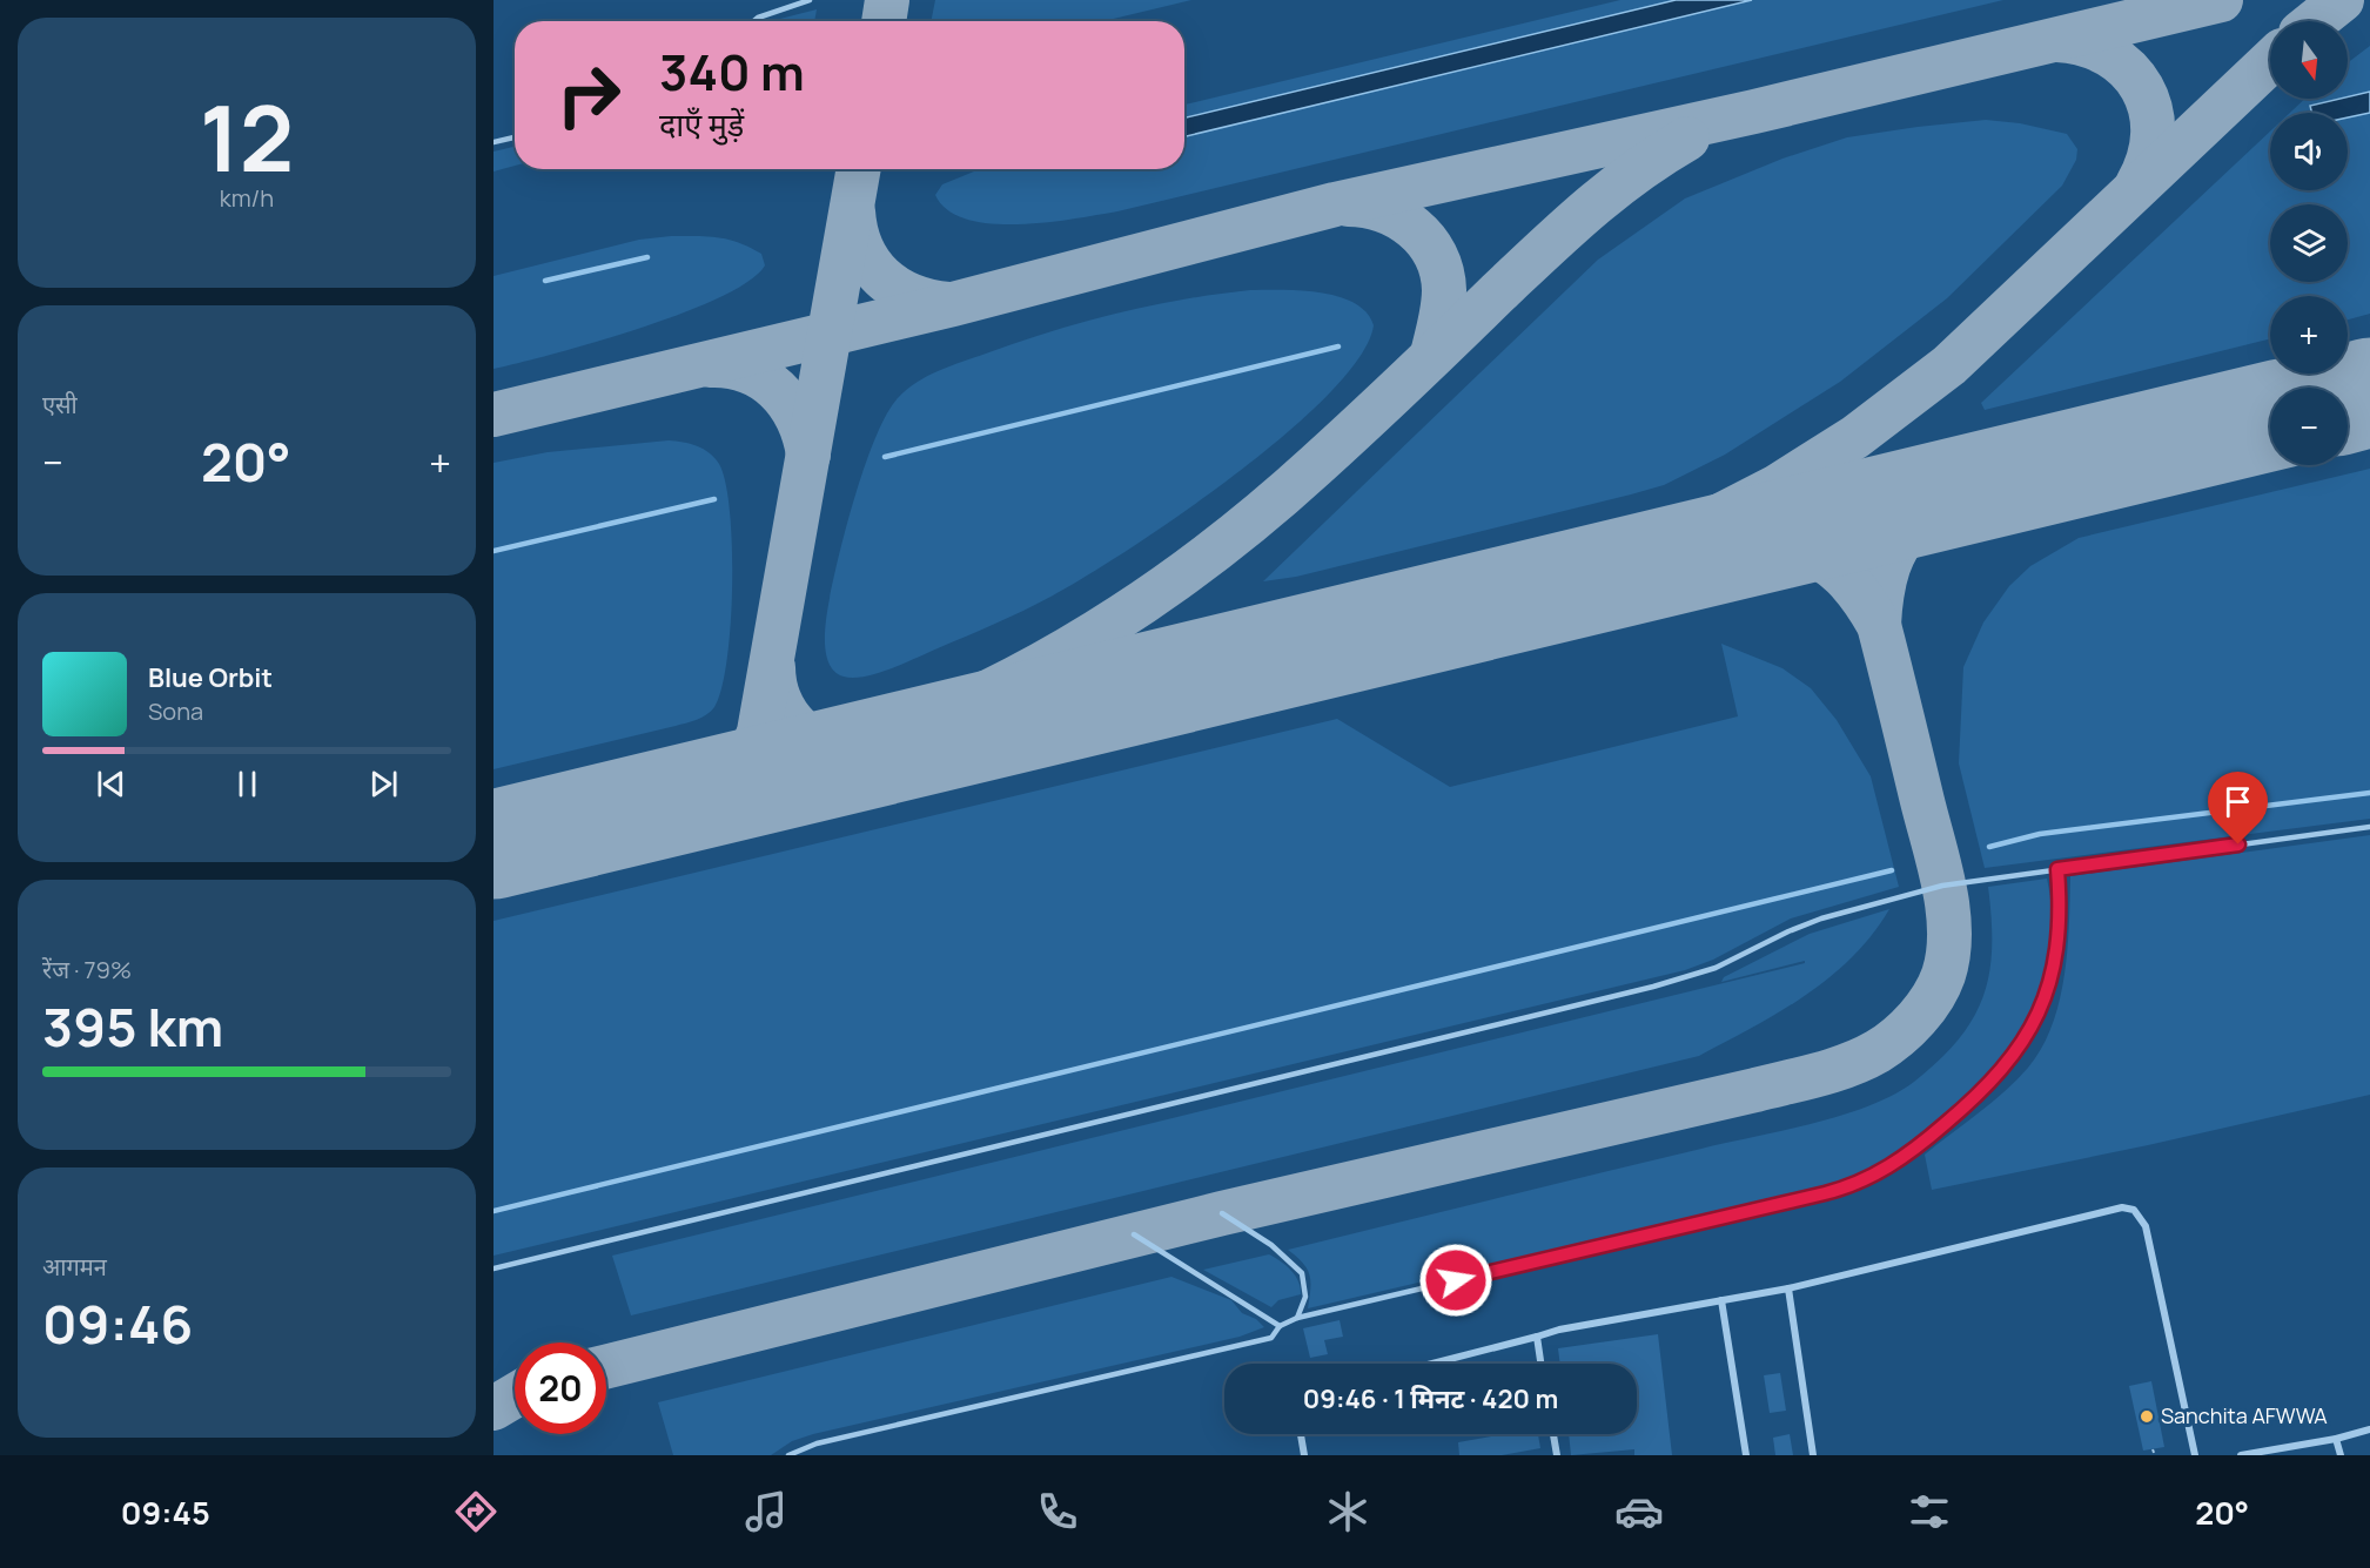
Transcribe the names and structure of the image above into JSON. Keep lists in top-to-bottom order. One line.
{"places":["Sanchita AFWWA"],"north":"bottom","page":{"tile":[["12","km/h"],"एसी",["रेंज · 79%","395 km"],["आगमन","09:46"]],"map_buttons":["+","−"],"turn":["340 m","दाएँ मुड़ें"],"heat":["−","20°","+"],"song":["Blue Orbit","Sona"],"limit":"20","trip":"09:46 · 1 मिनट · 420 m","tabs":["09:45","20°"]}}
